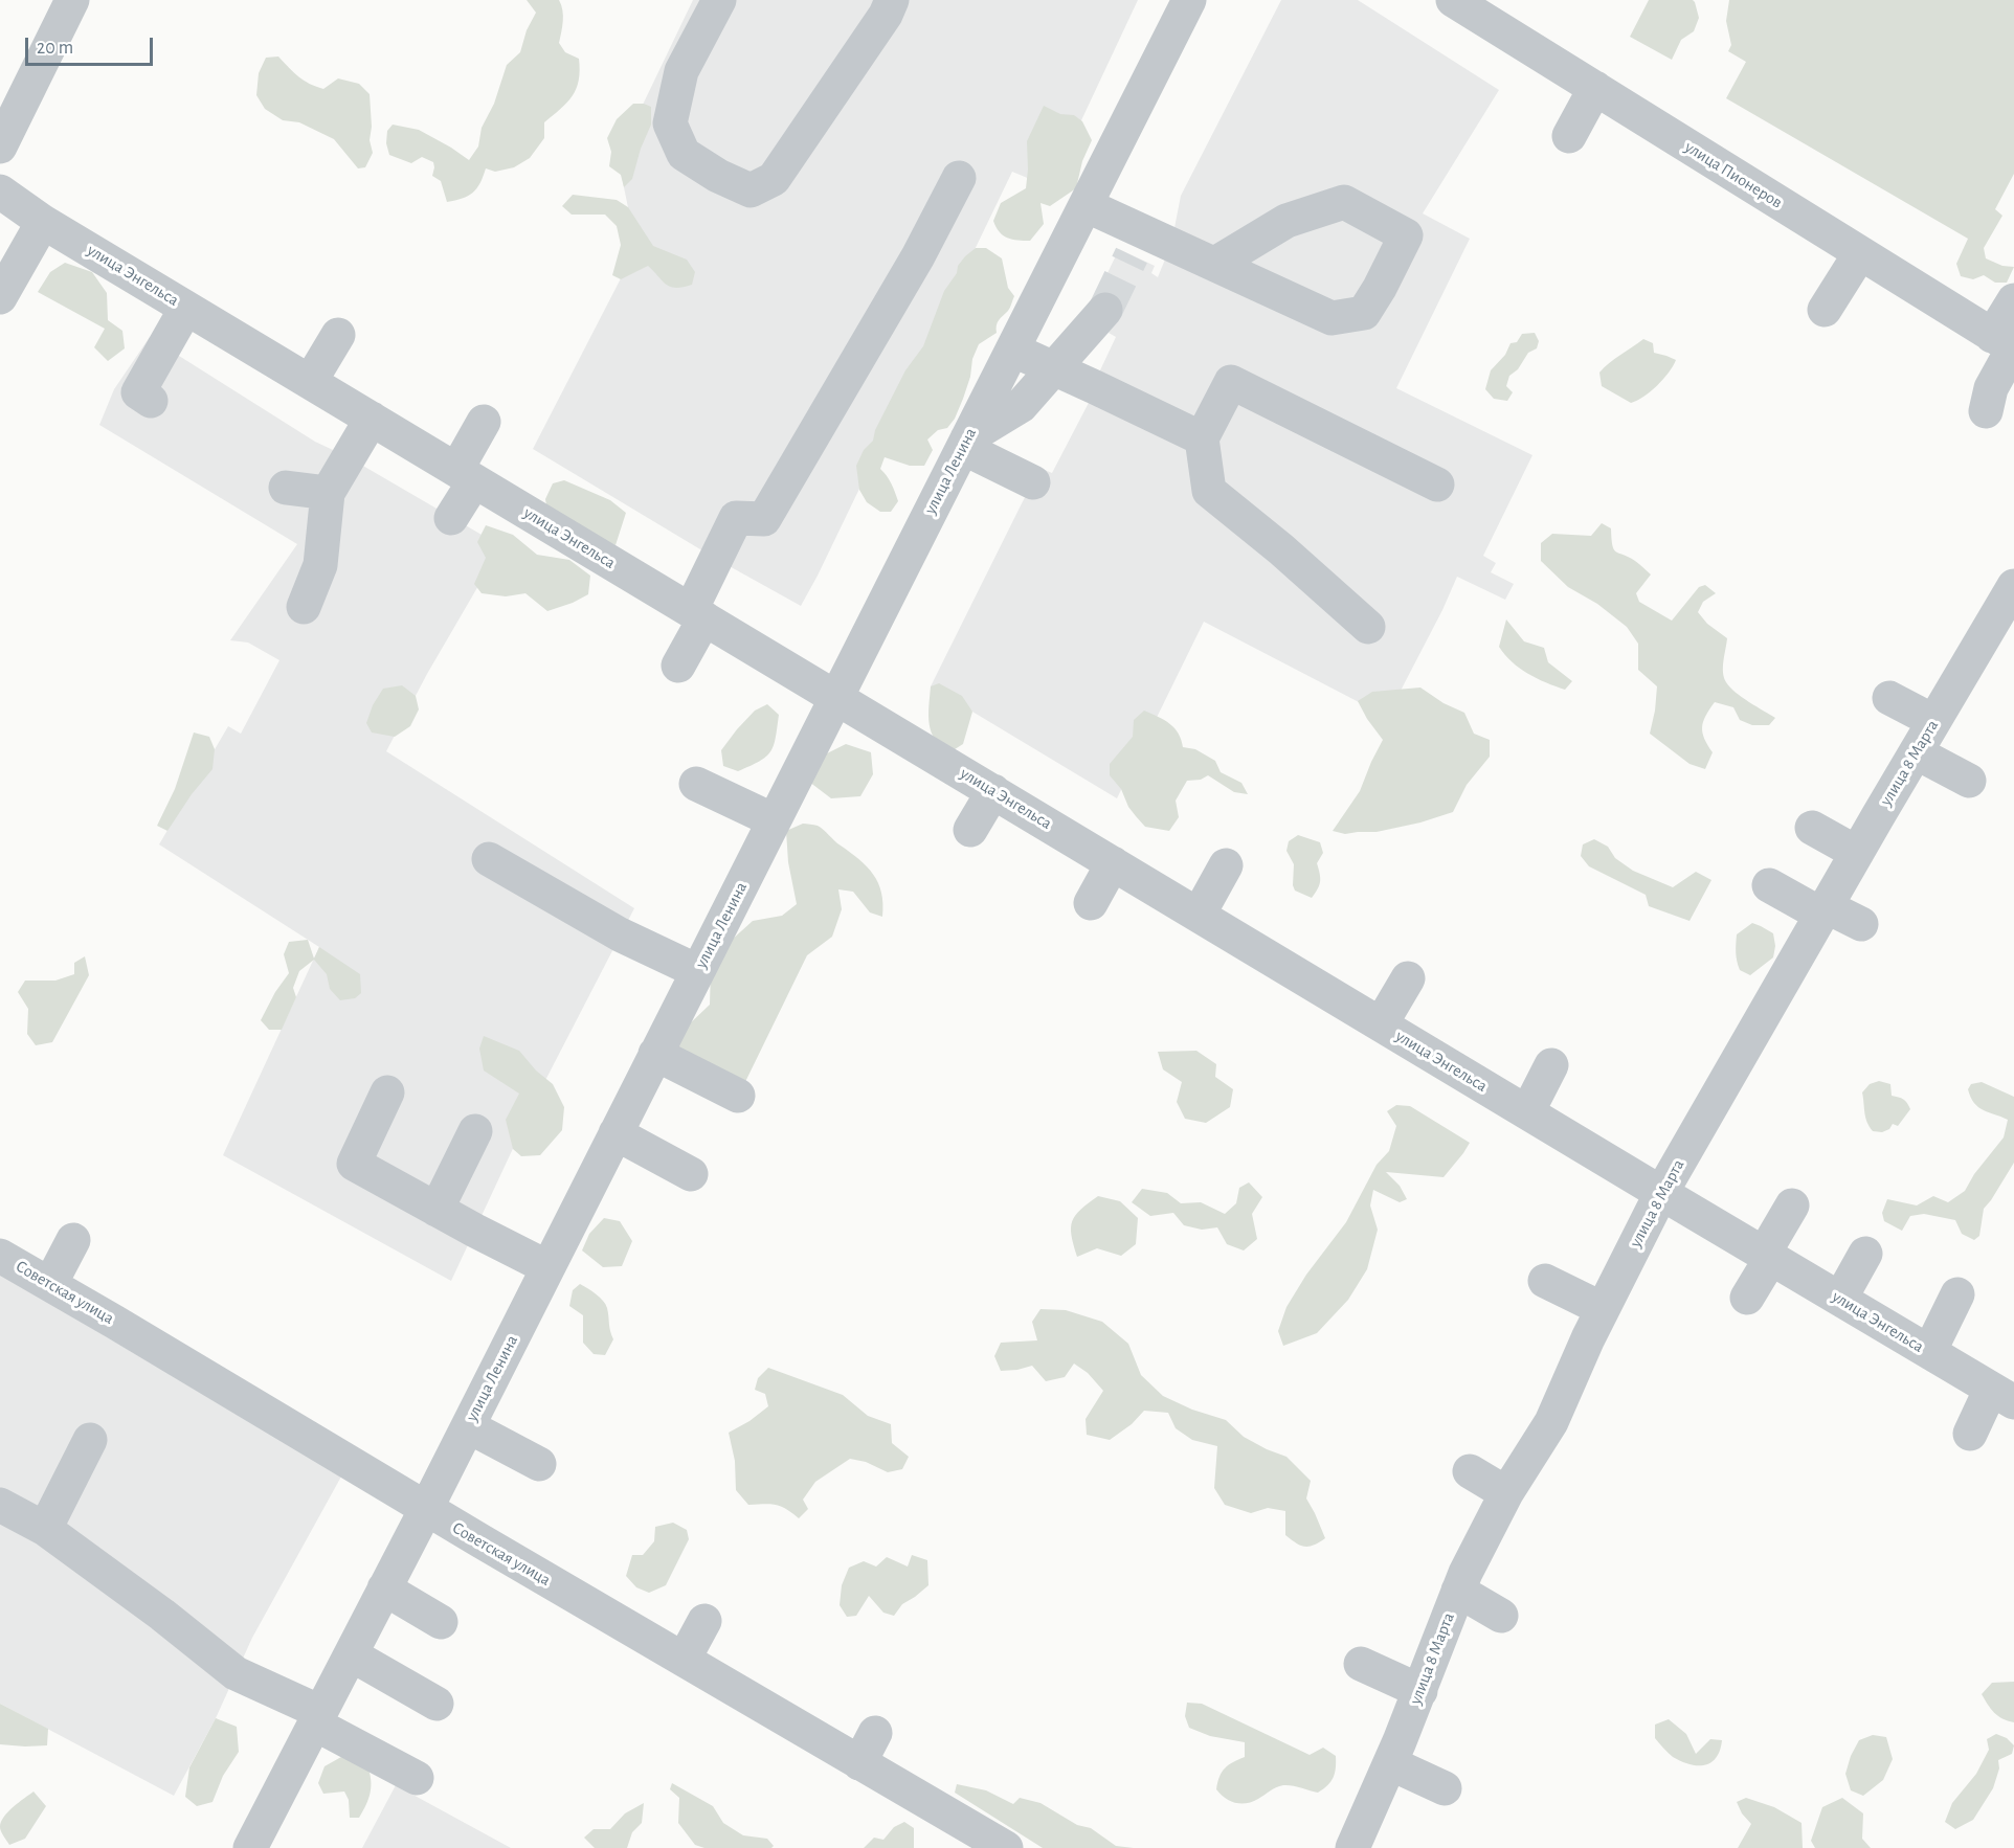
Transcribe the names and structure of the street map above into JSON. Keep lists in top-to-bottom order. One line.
{"streets":{"street":["улица Пионеров","улица Энгельса","улица Ленина","улица 8 Марта","Советская улица"]},"crossings":[["улица Энгельса","улица Ленина"],["улица Энгельса","улица 8 Марта"],["улица Ленина","Советская улица"]],"scale_bar":"20 m"}
